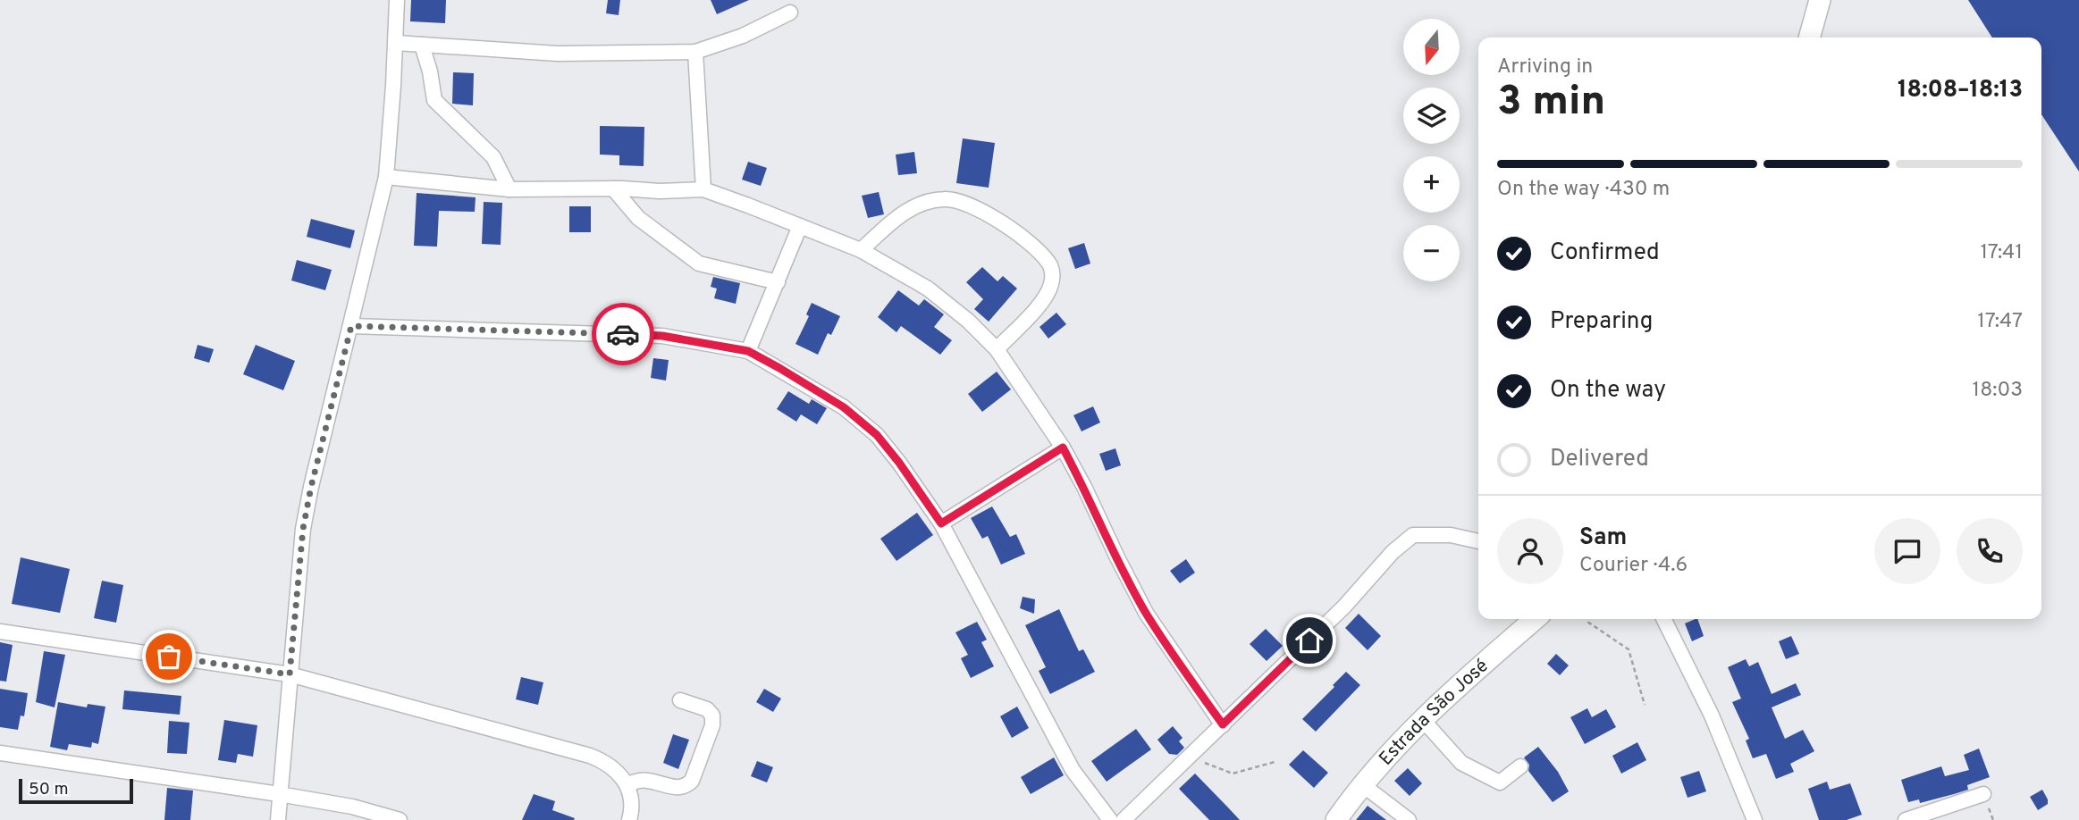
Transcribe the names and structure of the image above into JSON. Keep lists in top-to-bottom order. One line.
{"streets":{"street":["Estrada São José"]},"scale_bar":"50 m","north":"bottom","page":{"map_buttons":["+","−"],"heading":["3 min","Arriving in","18:08–18:13"],"panel":["Sam","Courier · 4.6"],"bar":"On the way · 430 m","list":[["Confirmed","17:41"],["Preparing","17:47"],["On the way","18:03"],"Delivered"],"scale":"50 m"}}
